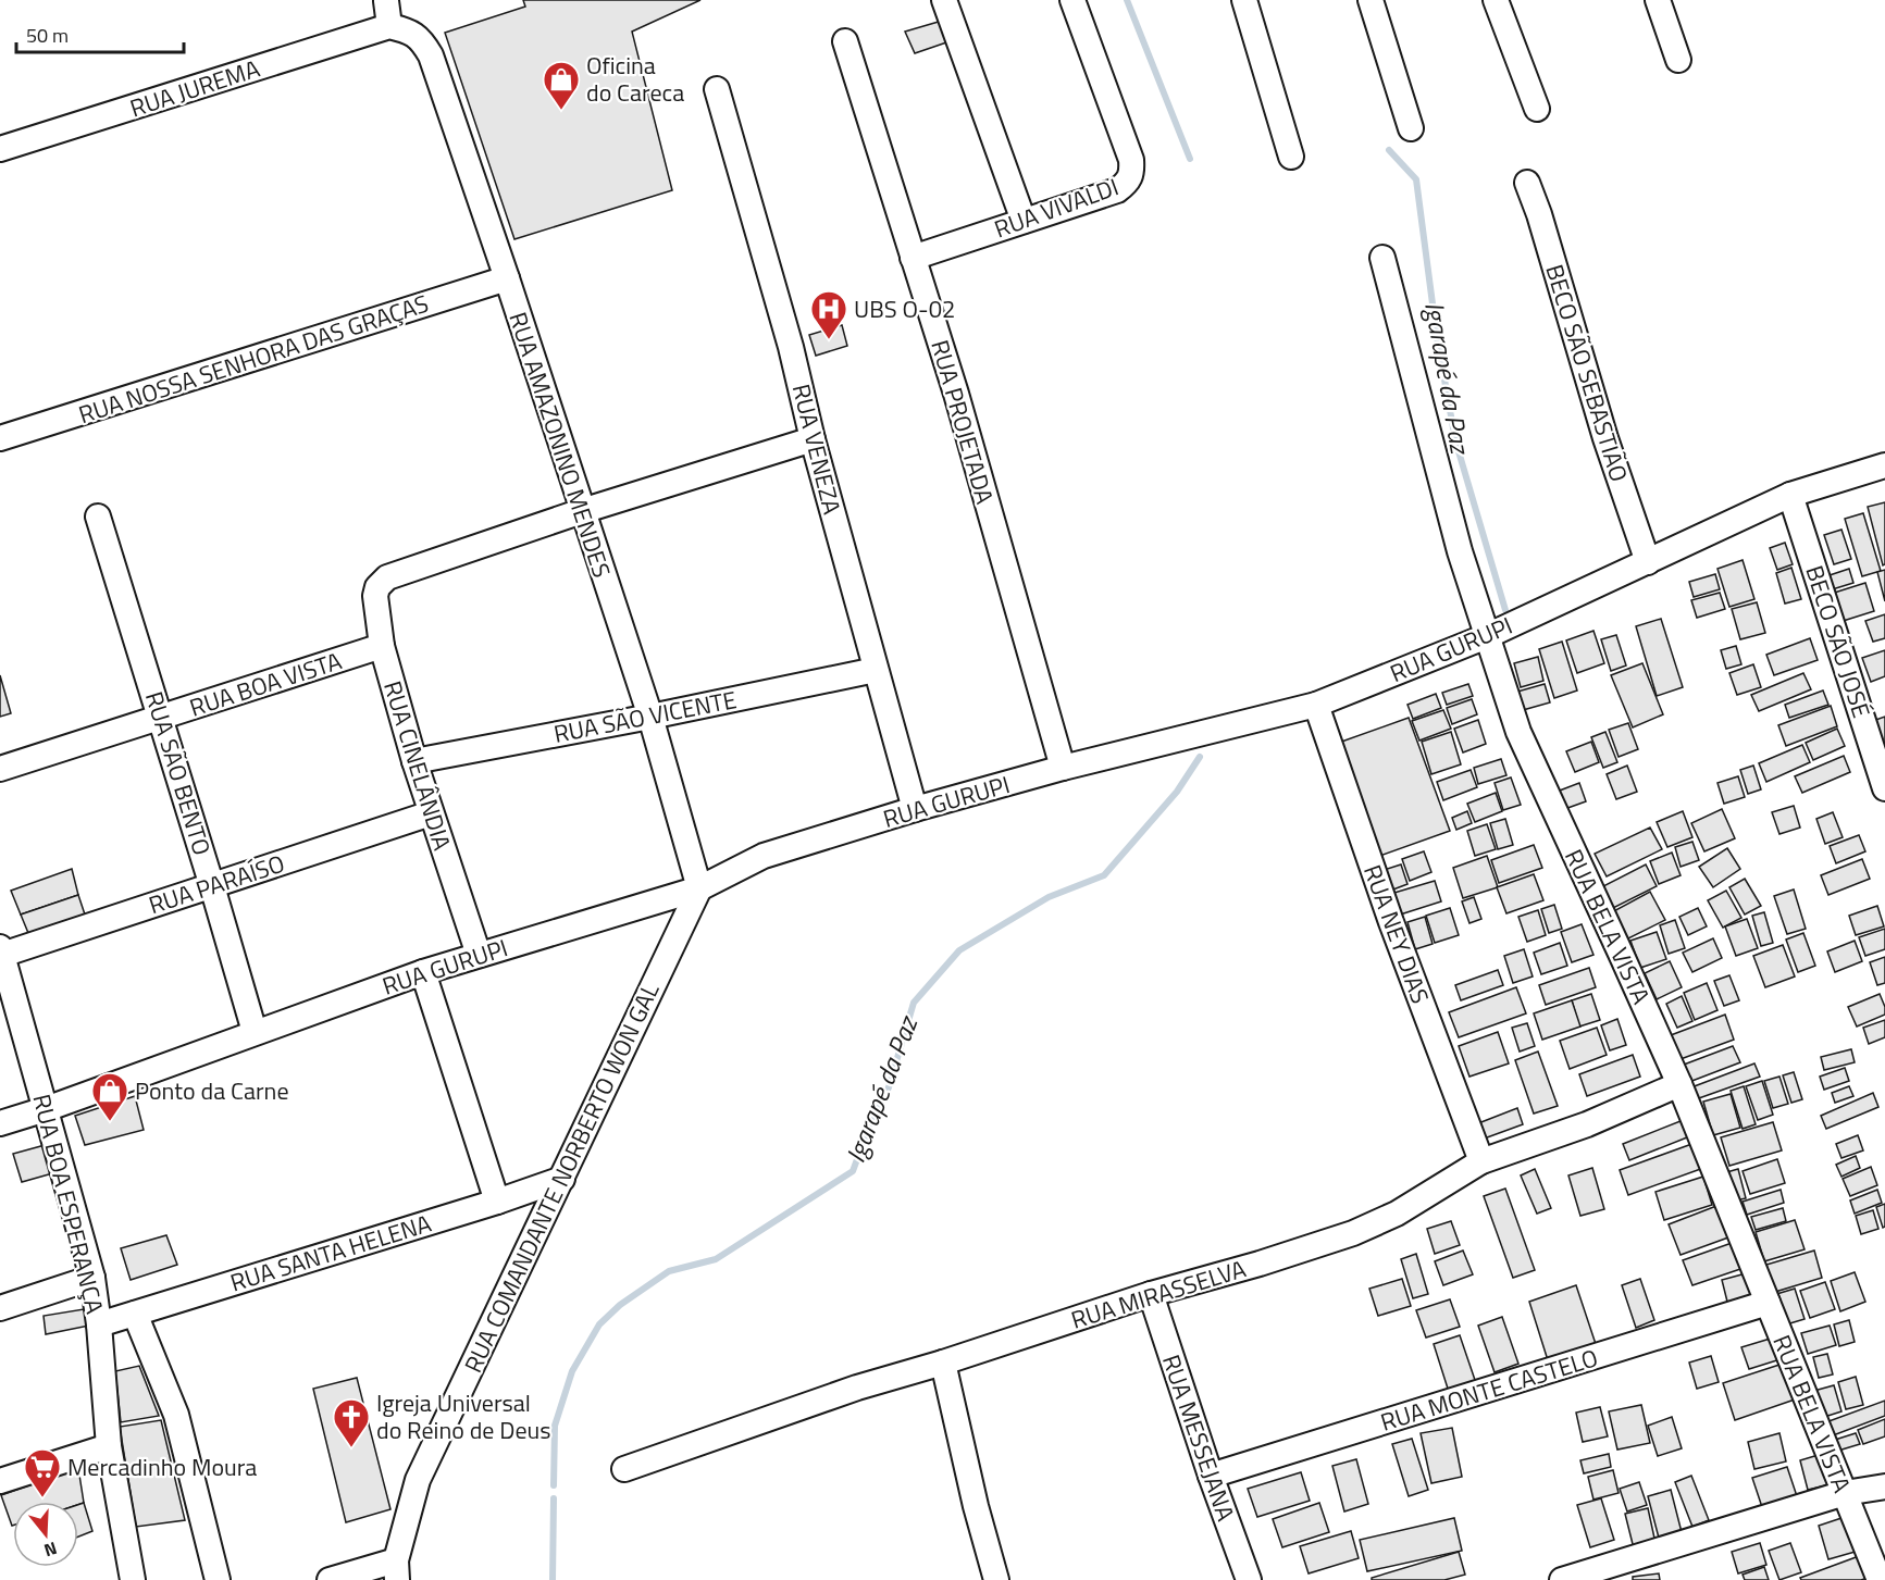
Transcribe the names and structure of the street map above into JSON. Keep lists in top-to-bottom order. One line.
{"streets":{"street":["RUA JUREMA","RUA VIVALDI","RUA NOSSA SENHORA DAS GRAÇAS","BECO SÃO SEBASTIÃO","RUA PROJETADA","RUA AMAZONINO MENDES","RUA VENEZA","BECO SÃO JOSÉ","RUA GURUPI","RUA BOA VISTA","RUA SÃO VICENTE","RUA CINELÂNDIA","RUA SÃO BENTO","RUA PARAÍSO","RUA BELA VISTA","RUA NEY DIAS","RUA COMANDANTE NORBERTO WON GAL","RUA BOA ESPERANÇA","RUA SANTA HELENA","RUA MIRASSELVA","RUA MONTE CASTELO","RUA MESSEJANA"]},"crossings":[["RUA JUREMA","RUA AMAZONINO MENDES"],["RUA VIVALDI","RUA PROJETADA"],["RUA NOSSA SENHORA DAS GRAÇAS","RUA AMAZONINO MENDES"],["BECO SÃO SEBASTIÃO","RUA GURUPI"],["RUA PROJETADA","RUA GURUPI"],["RUA AMAZONINO MENDES","RUA GURUPI"],["RUA AMAZONINO MENDES","RUA SÃO VICENTE"],["RUA AMAZONINO MENDES","RUA CINELÂNDIA"],["RUA AMAZONINO MENDES","RUA COMANDANTE NORBERTO WON GAL"],["RUA VENEZA","RUA GURUPI"],["RUA VENEZA","RUA SÃO VICENTE"],["BECO SÃO JOSÉ","RUA GURUPI"],["RUA GURUPI","RUA CINELÂNDIA"],["RUA GURUPI","RUA SÃO BENTO"],["RUA GURUPI","RUA BELA VISTA"],["RUA GURUPI","RUA NEY DIAS"],["RUA GURUPI","RUA COMANDANTE NORBERTO WON GAL"],["RUA GURUPI","RUA BOA ESPERANÇA"],["RUA BOA VISTA","RUA CINELÂNDIA"],["RUA BOA VISTA","RUA SÃO BENTO"],["RUA SÃO VICENTE","RUA CINELÂNDIA"],["RUA CINELÂNDIA","RUA PARAÍSO"],["RUA SÃO BENTO","RUA PARAÍSO"],["RUA PARAÍSO","RUA BOA ESPERANÇA"],["RUA BELA VISTA","RUA MIRASSELVA"],["RUA BELA VISTA","RUA MONTE CASTELO"],["RUA NEY DIAS","RUA MIRASSELVA"],["RUA COMANDANTE NORBERTO WON GAL","RUA SANTA HELENA"],["RUA BOA ESPERANÇA","RUA SANTA HELENA"],["RUA MIRASSELVA","RUA MESSEJANA"],["RUA MONTE CASTELO","RUA MESSEJANA"]],"water":["Igarapé da Paz"],"places":{"shop":["Oficina do Careca","Ponto da Carne"],"hospital":["UBS O-02"],"church":["Igreja Universal do Reino de Deus"],"supermarket":["Mercadinho Moura"]},"scale_bar":"50 m","north":"bottom"}
